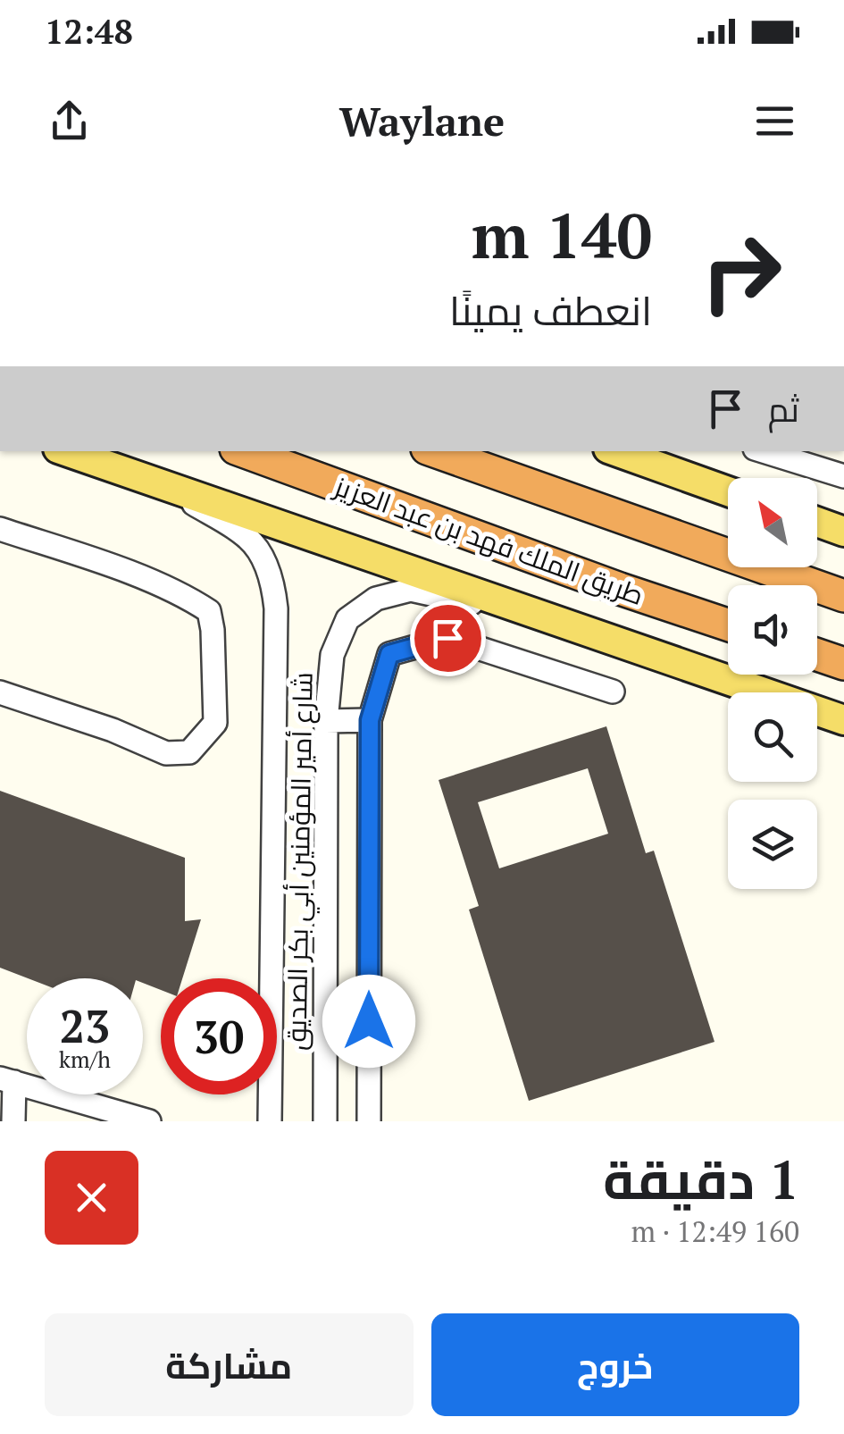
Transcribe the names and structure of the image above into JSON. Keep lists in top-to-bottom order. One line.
{"streets":{"highway":["طريق الملك فهد بن عبد العزيز"],"street":["شارع أمير المؤمنين أبي بكر الصديق"]},"north":"top left","page":{"status":"12:48","header":"Waylane","turn":["140 m","انعطف يمينًا"],"then":"ثم","speed":"23 km/h","limit":"30","heading":["1 دقيقة","160 m · 12:49"],"buttons":["خروج","مشاركة"]}}
